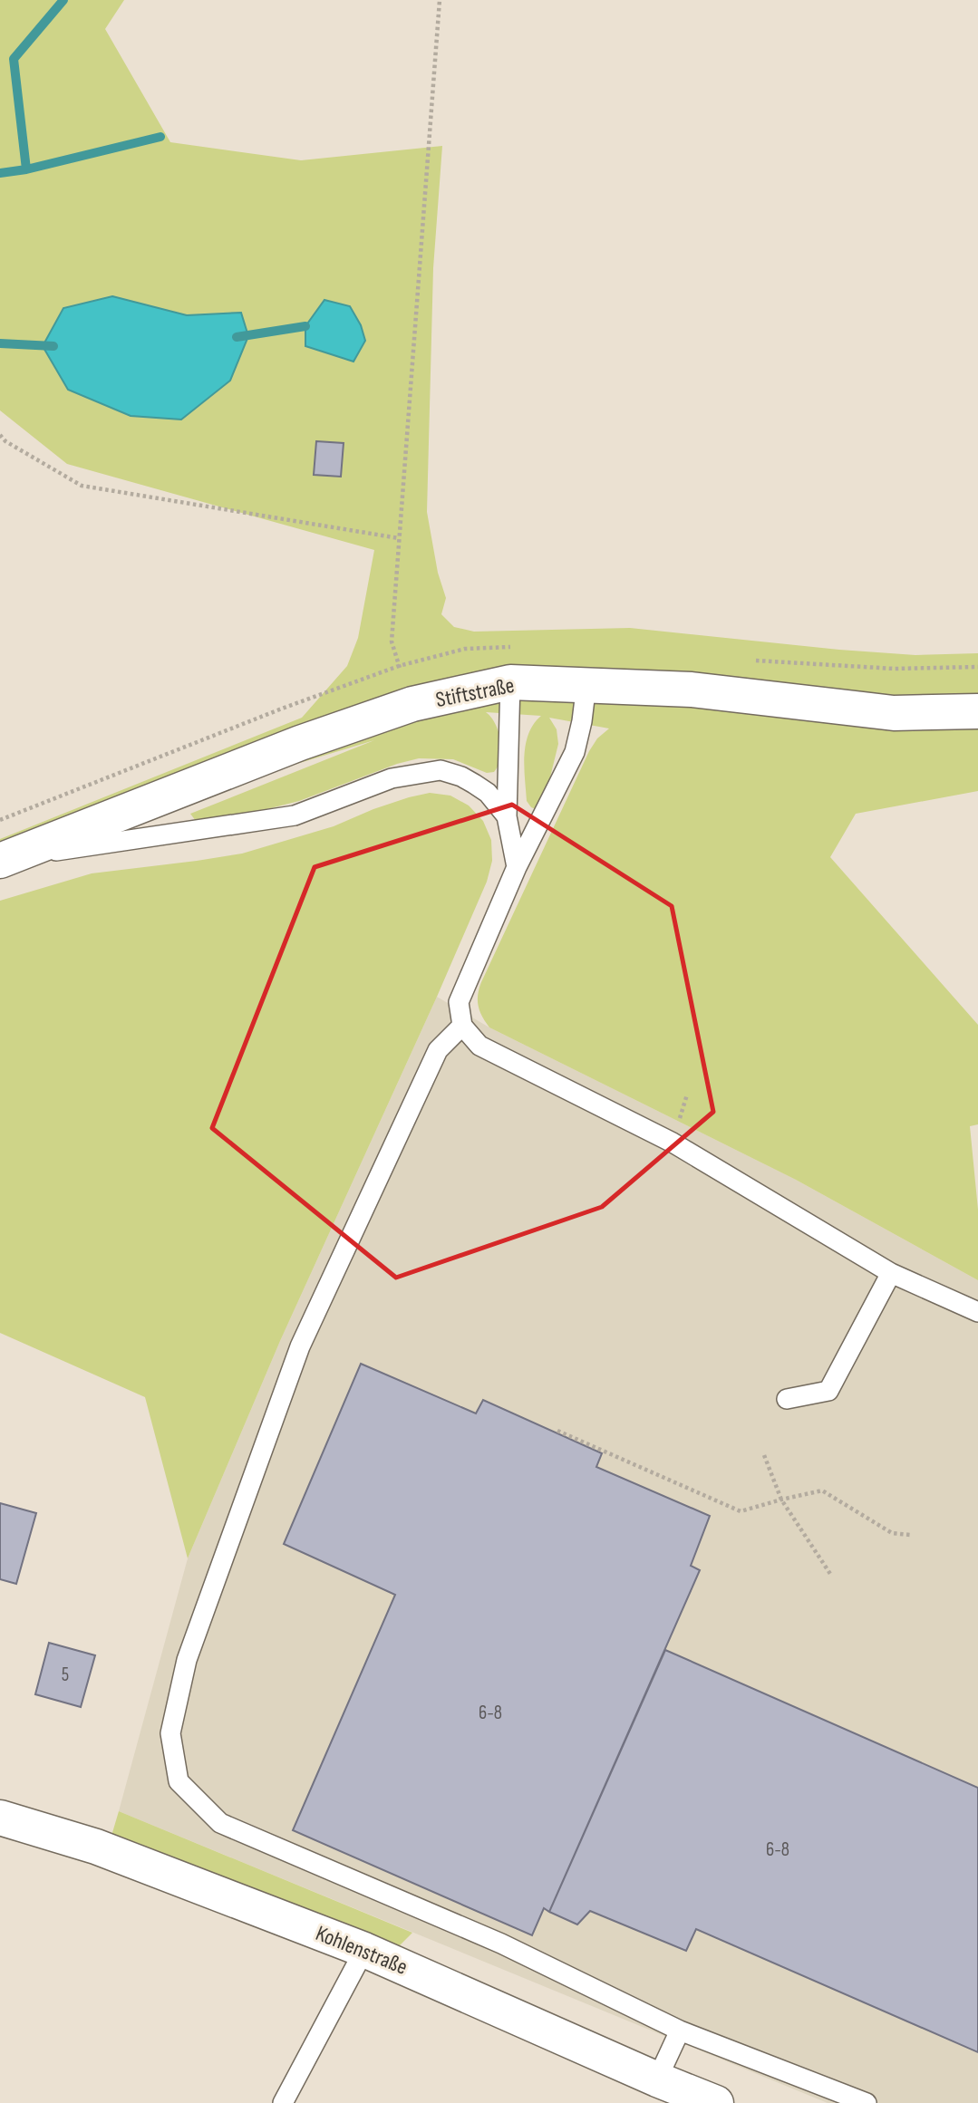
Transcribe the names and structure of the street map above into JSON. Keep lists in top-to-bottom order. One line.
{"streets":{"main road":["Stiftstraße","Kohlenstraße"]},"house_numbers":["5","6-8","6-8"]}
